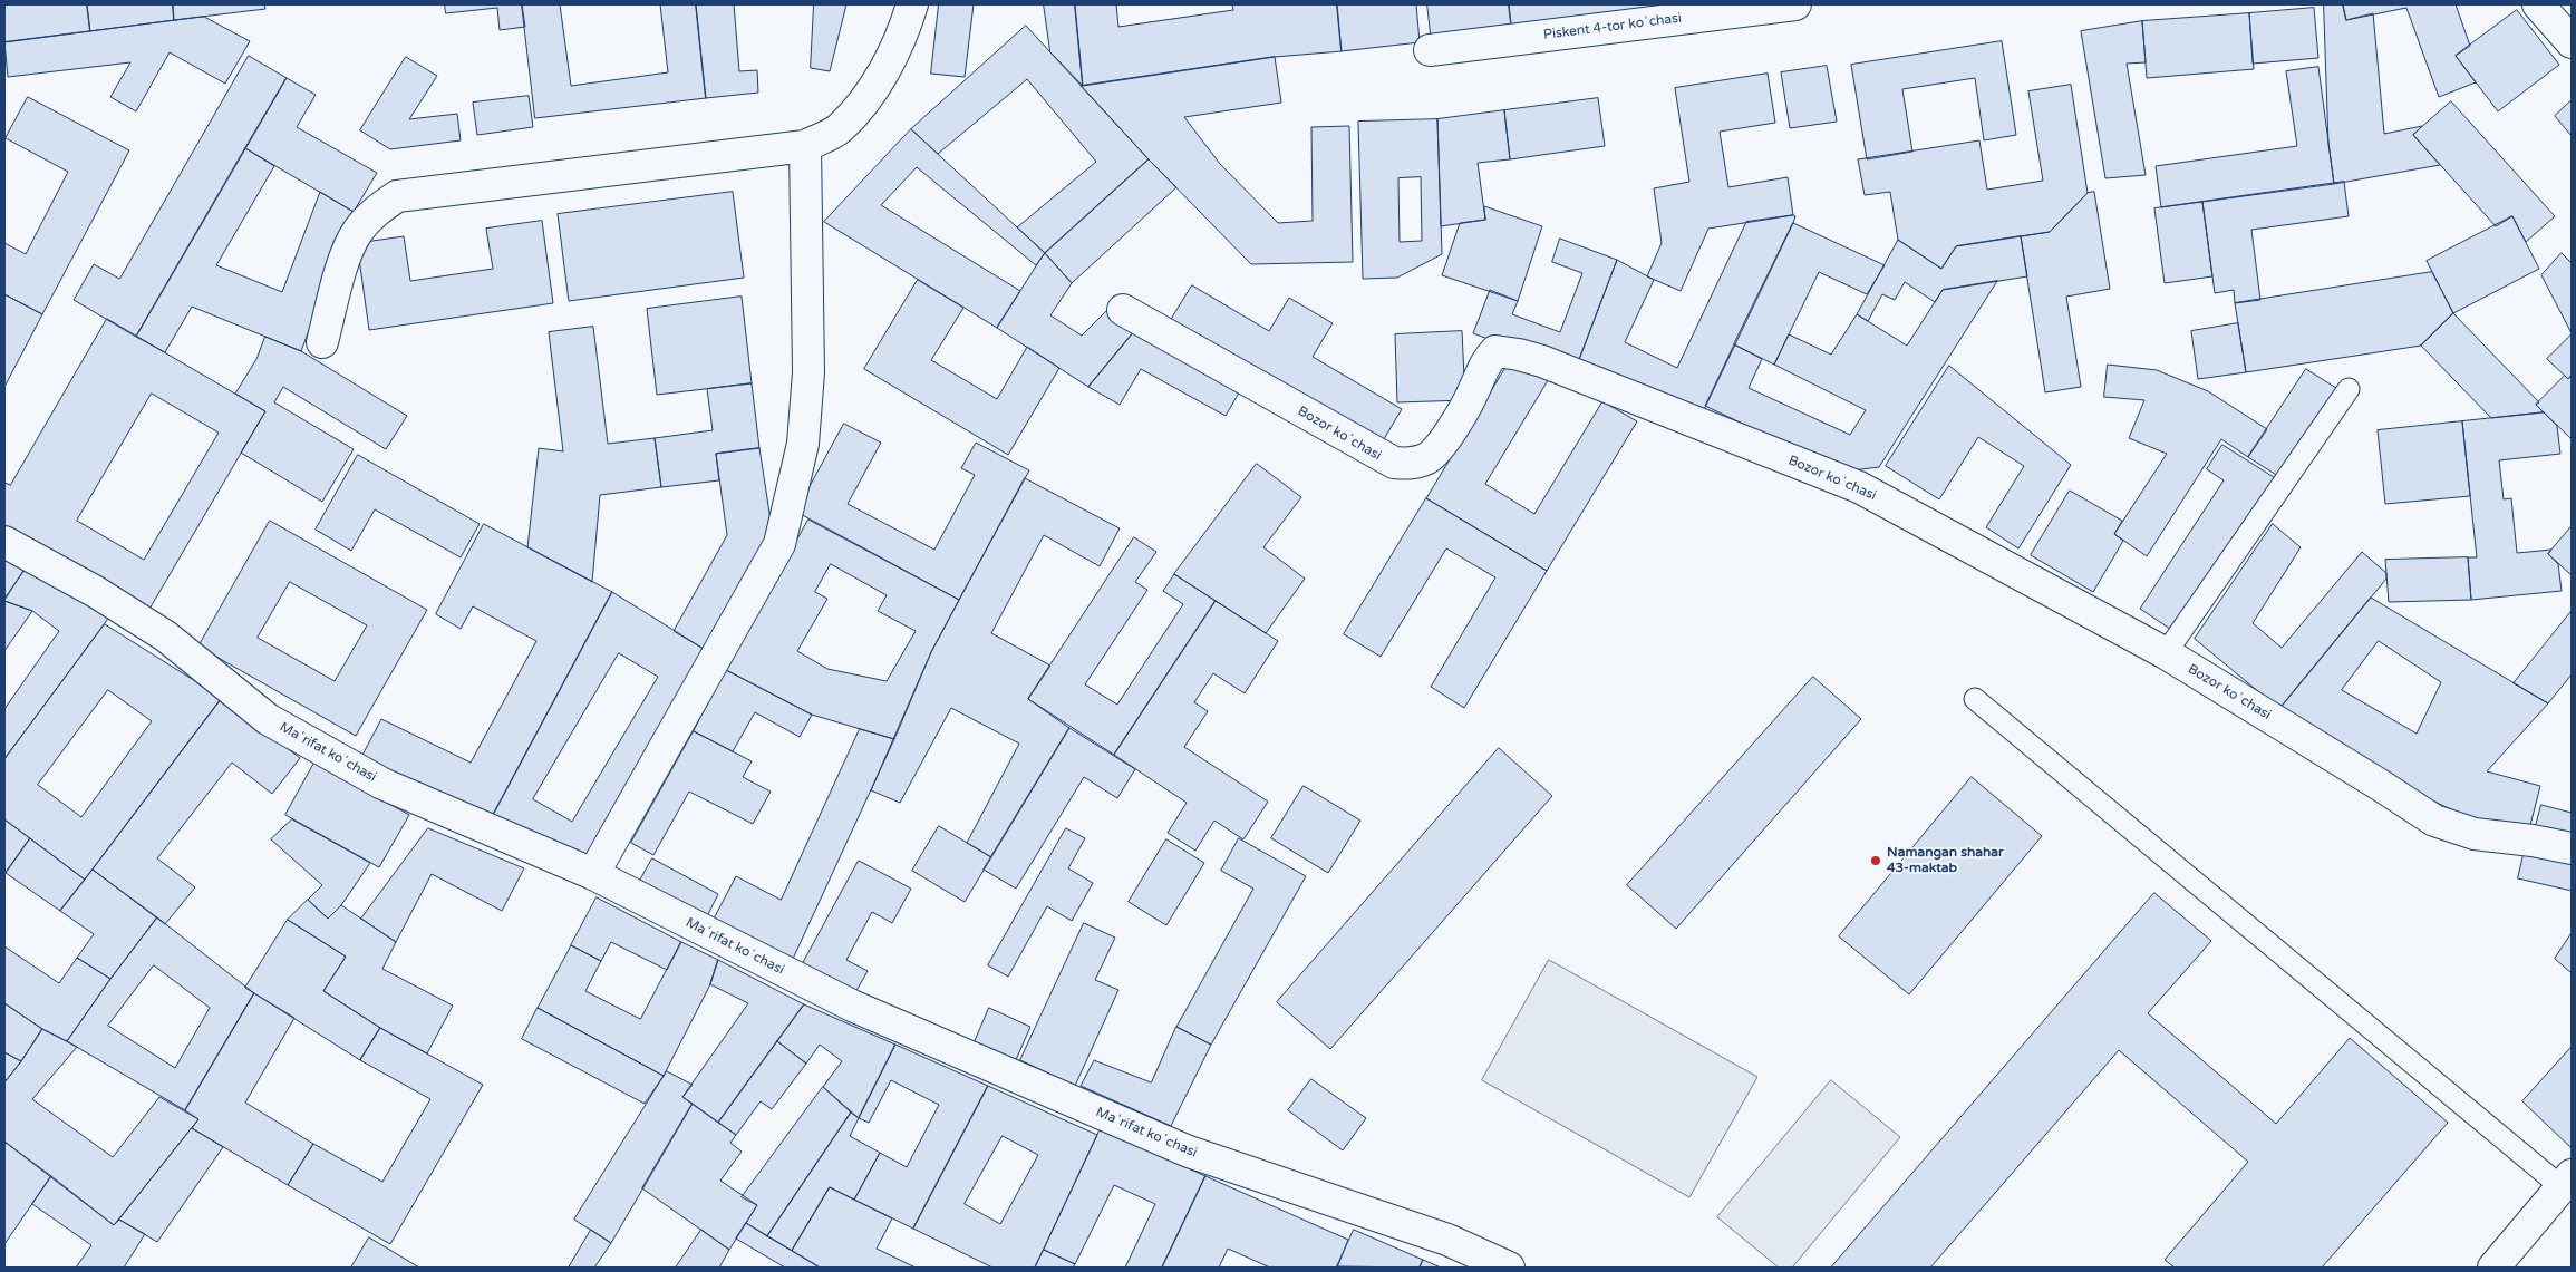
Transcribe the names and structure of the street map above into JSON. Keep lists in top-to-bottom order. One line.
{"streets":{"street":["Piskent 4-tor koʻchasi","Bozor koʻchasi","Maʻrifat koʻchasi"]},"places":["Namangan shahar 43-maktab"]}
